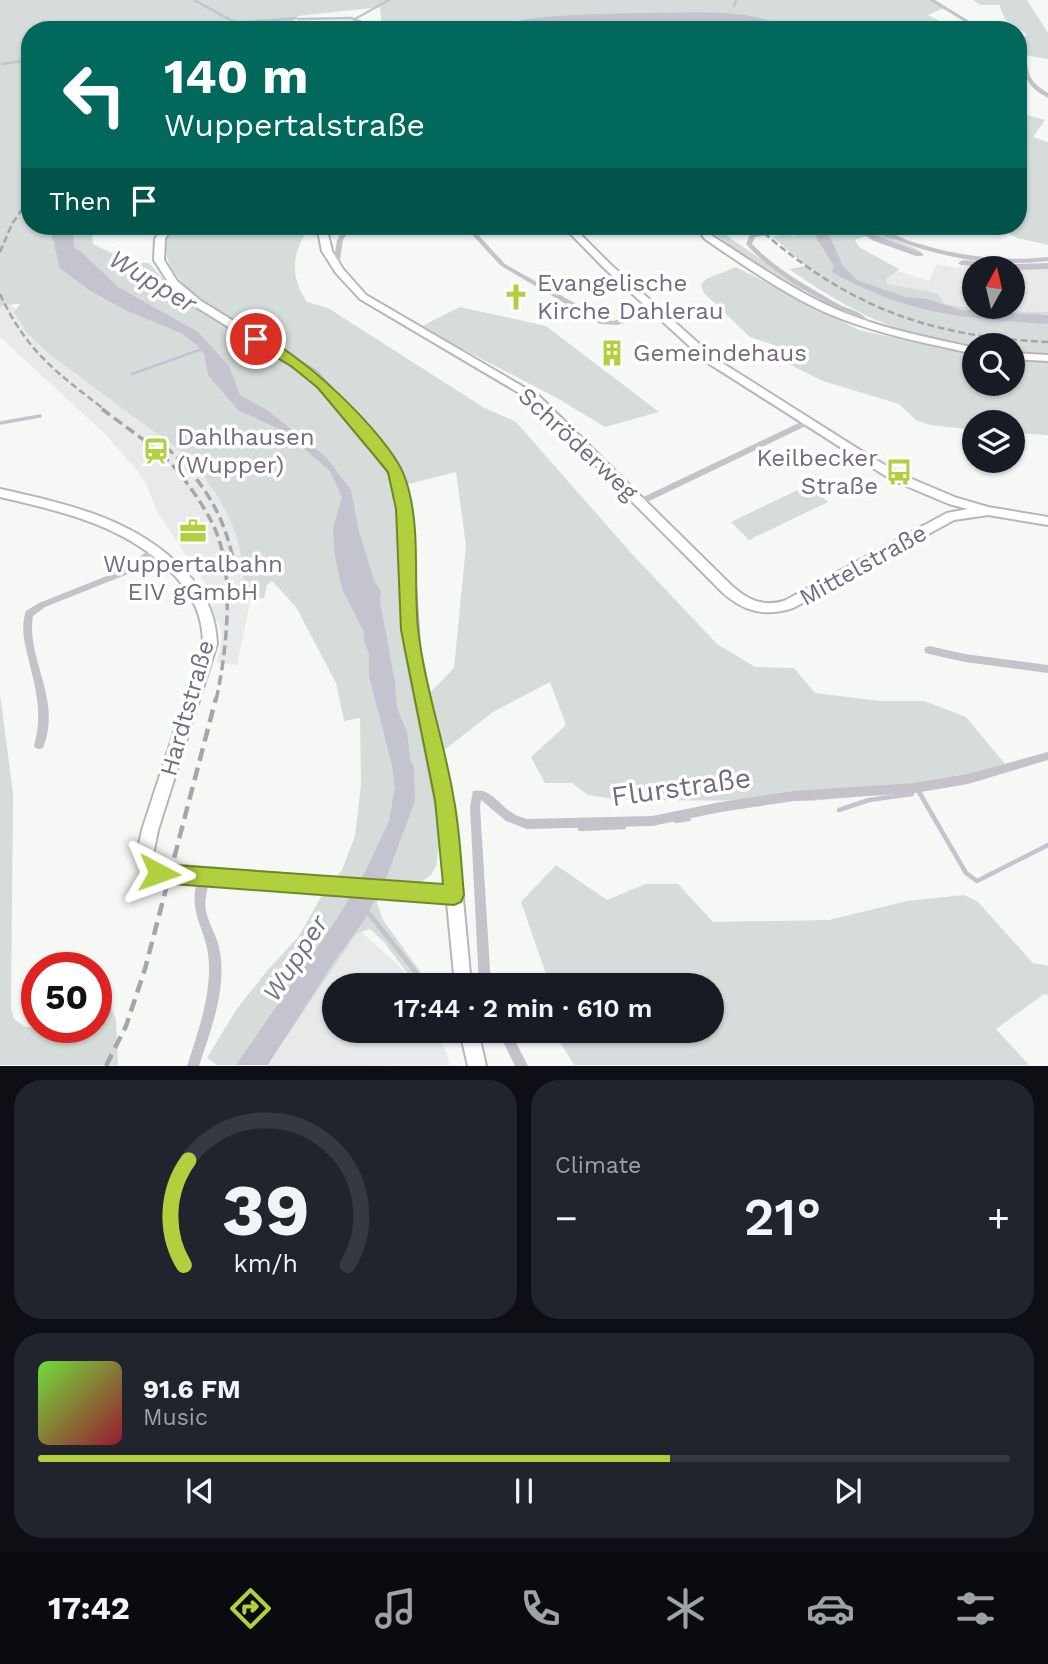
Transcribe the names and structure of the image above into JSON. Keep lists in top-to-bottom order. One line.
{"streets":{"main road":["Schröderweg","Mittelstraße","Hardtstraße"],"street":["Flurstraße"]},"crossings":[["Schröderweg","Mittelstraße"]],"water":["Wupper"],"places":{"church":["Evangelische Kirche Dahlerau"],"building":["Gemeindehaus"],"station":["Dahlhausen (Wupper)"],"bus stop":["Keilbecker Straße"],"office":["Wuppertalbahn EIV gGmbH"]},"north":"top","page":{"turn":["140 m","Wuppertalstraße"],"then":"Then","limit":"50","trip":"17:44 · 2 min · 610 m","tile":"Climate","heat":["−","21°","+"],"song":["91.6 FM","Music"],"tabs":"17:42","gauge":["39","km/h"]}}
